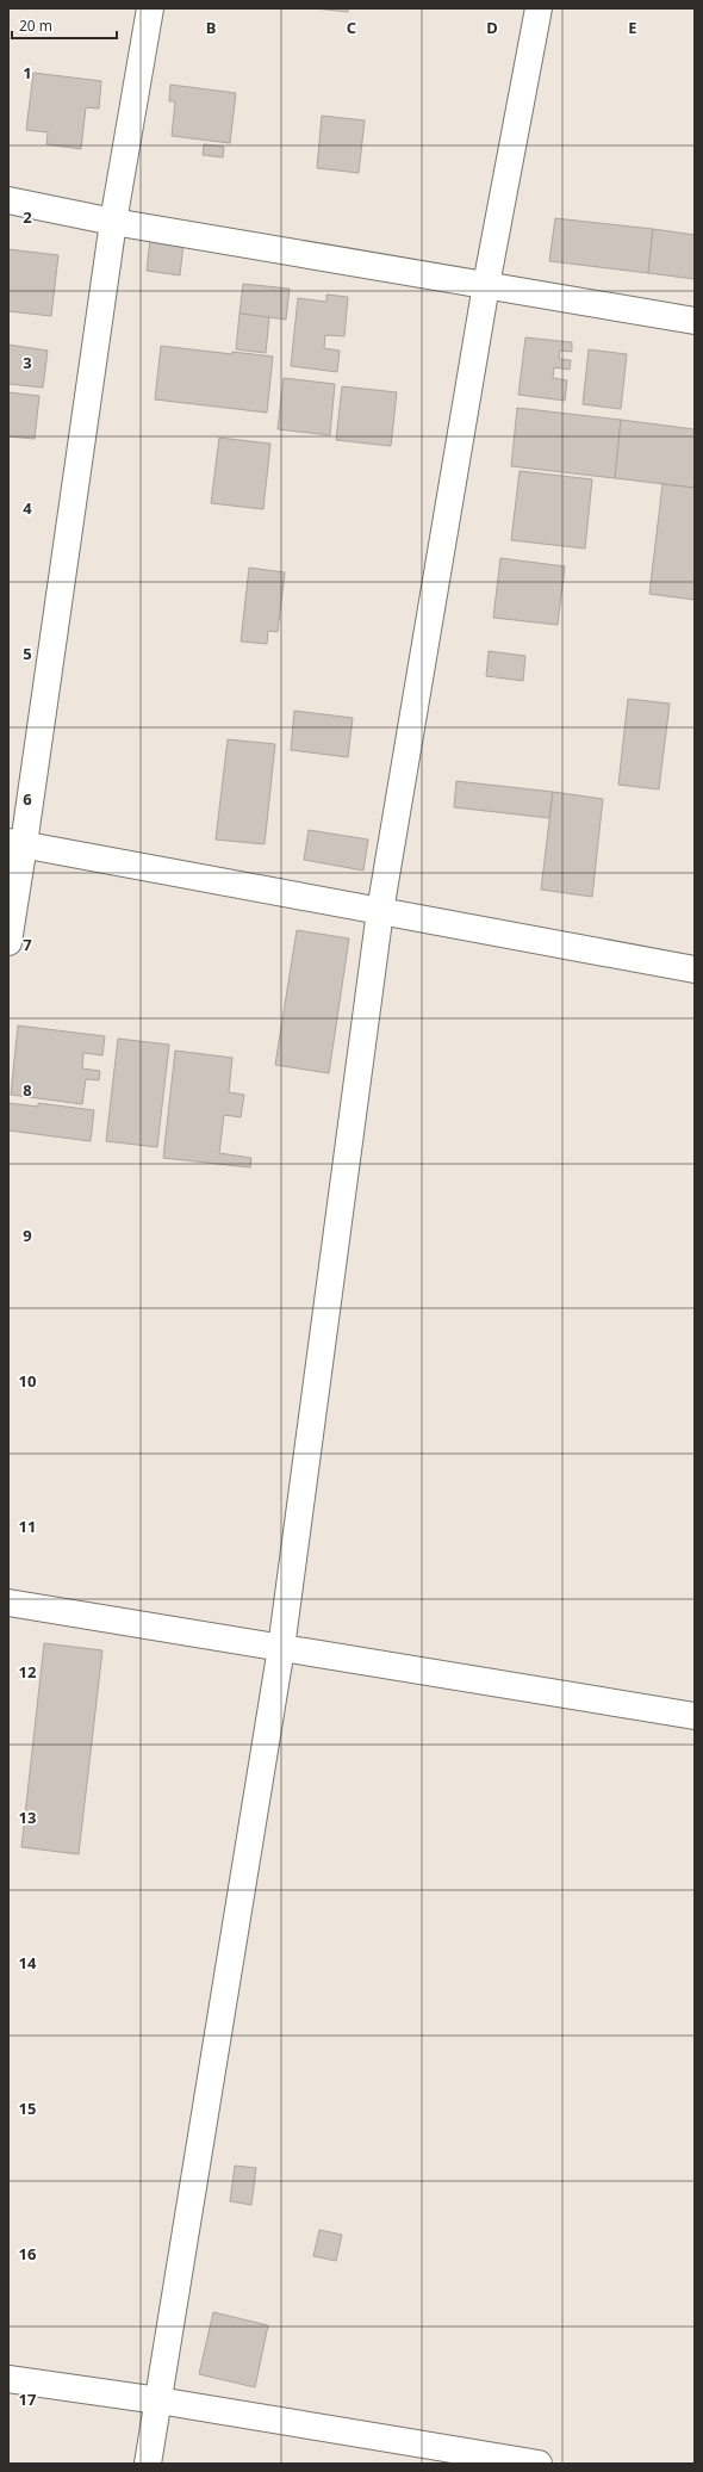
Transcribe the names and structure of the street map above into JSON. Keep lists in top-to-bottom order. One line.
{"scale_bar":"20 m","grid":{"columns":["B","C","D","E"],"rows":["1","2","3","4","5","6","7","8","9","10","11","12","13","14","15","16","17"]}}
